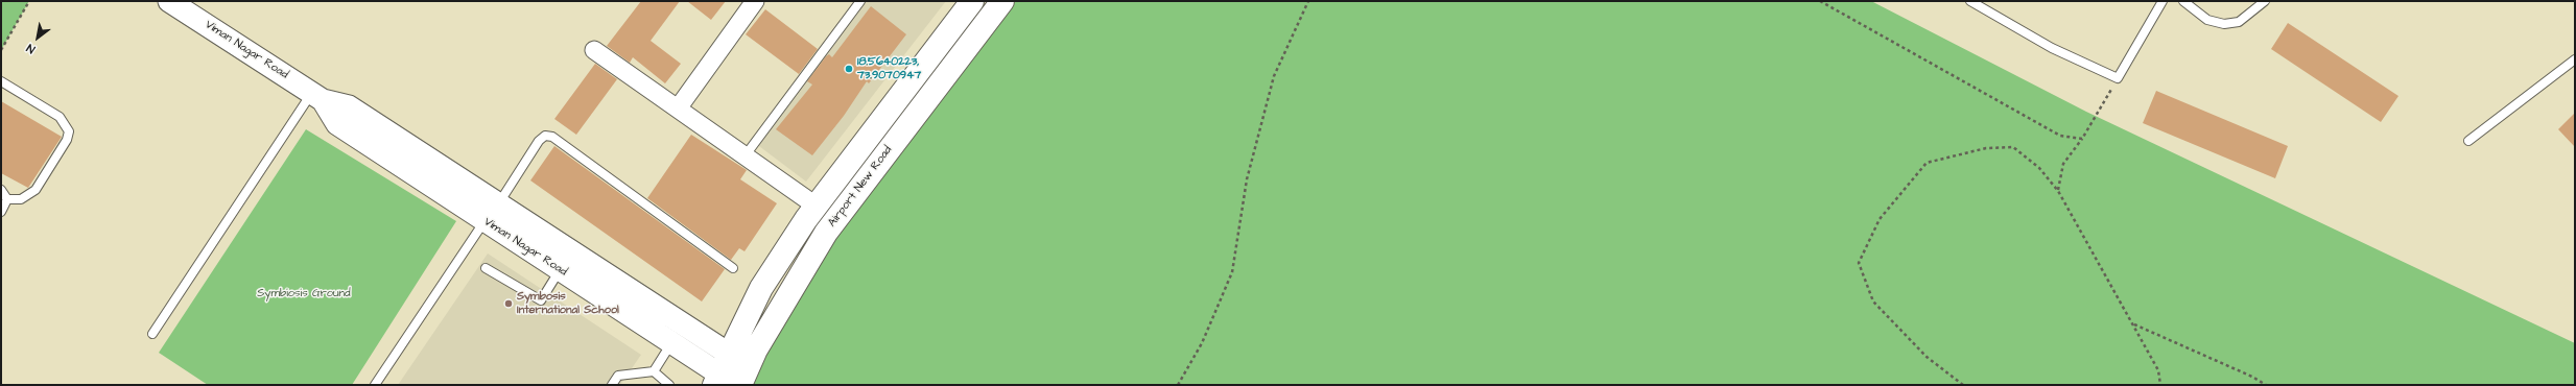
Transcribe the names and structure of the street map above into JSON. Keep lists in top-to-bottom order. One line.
{"streets":{"main road":["Airport New Road"],"street":["Viman Nagar Road"]},"crossings":[["Viman Nagar Road","Airport New Road"]],"parks":["Symbiosis Ground"],"places":["18.5640223, 73.9070947","Symbosis International School"],"north":"bottom left"}
